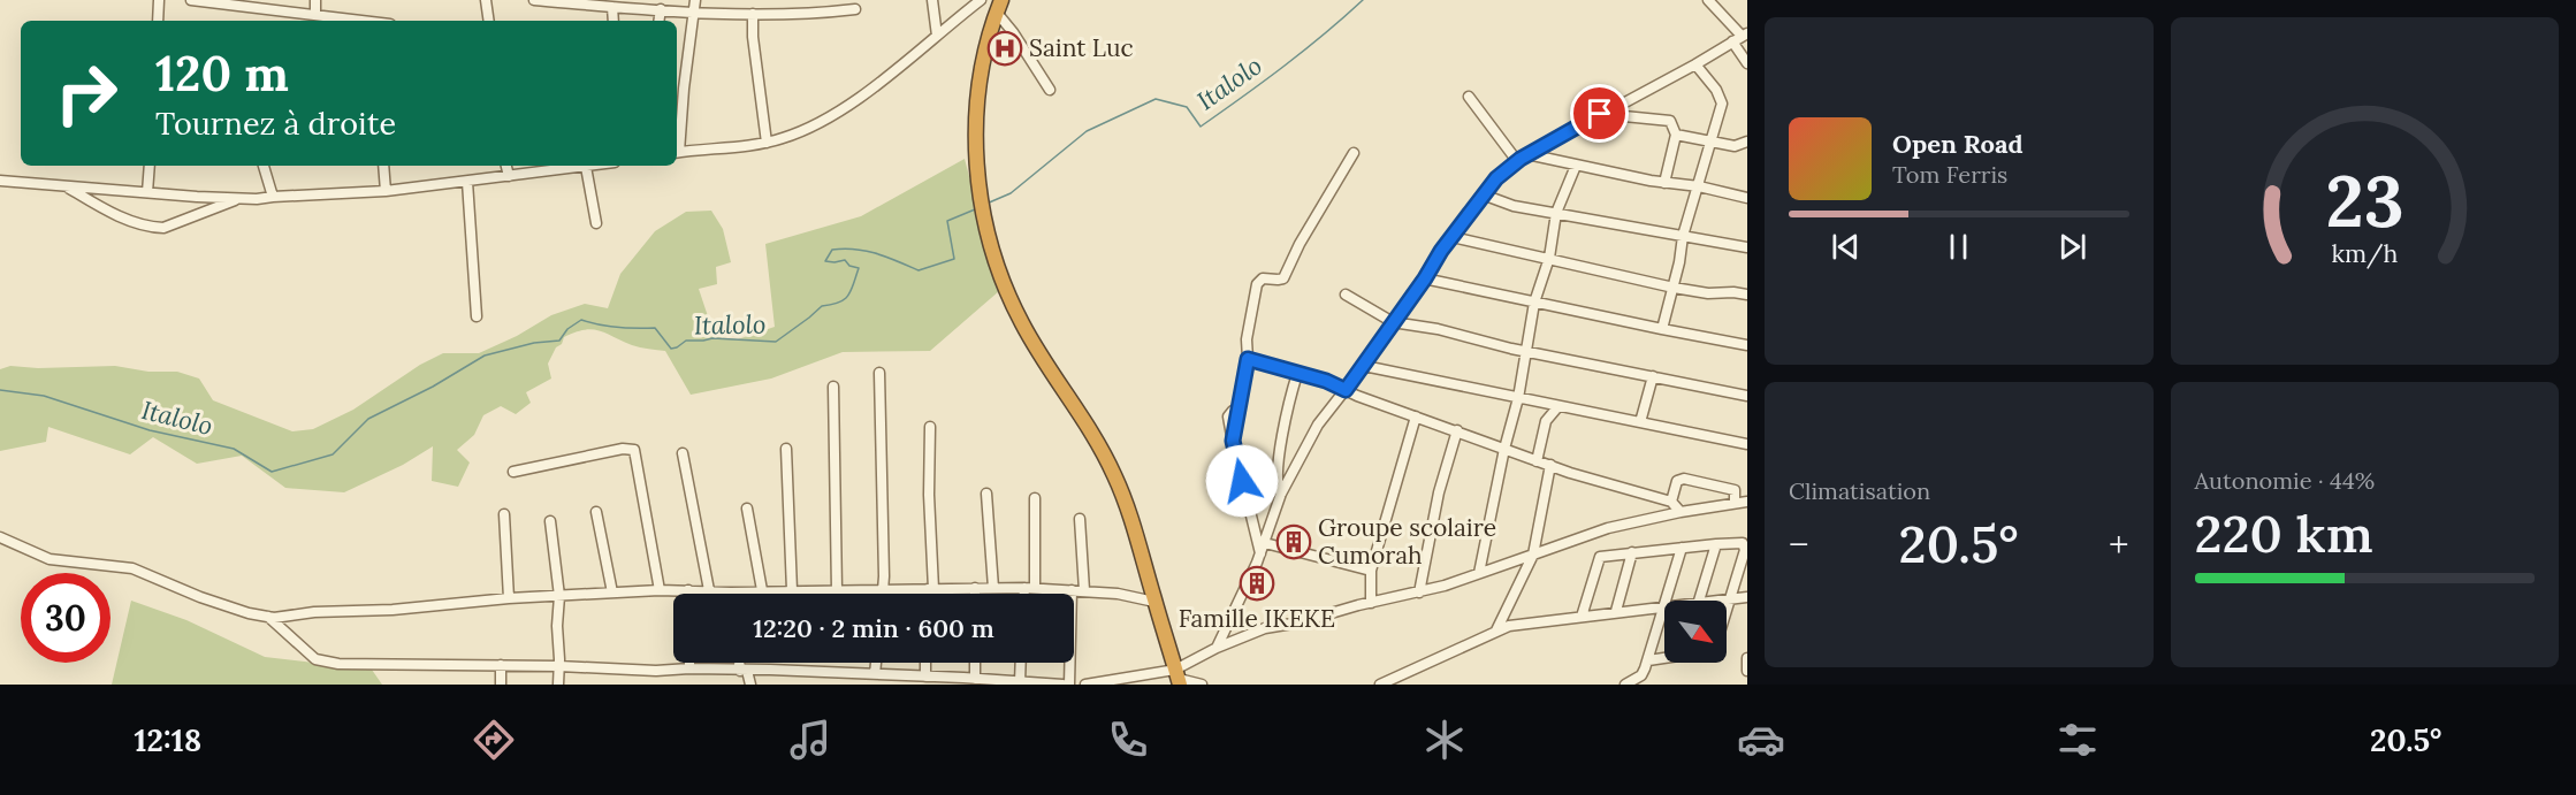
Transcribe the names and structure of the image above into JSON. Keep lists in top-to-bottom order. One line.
{"water":["Italolo"],"places":{"hospital":["Saint Luc"],"building":["Groupe scolaire Cumorah","Famille IKEKE"]},"north":"bottom right","page":{"turn":["120 m","Tournez à droite"],"song":["Open Road","Tom Ferris"],"tile":["Climatisation",["Autonomie · 44%","220 km"]],"heat":["−","20.5°","+"],"limit":"30","trip":"12:20 · 2 min · 600 m","tabs":["12:18","20.5°"],"gauge":["23","km/h"]}}
